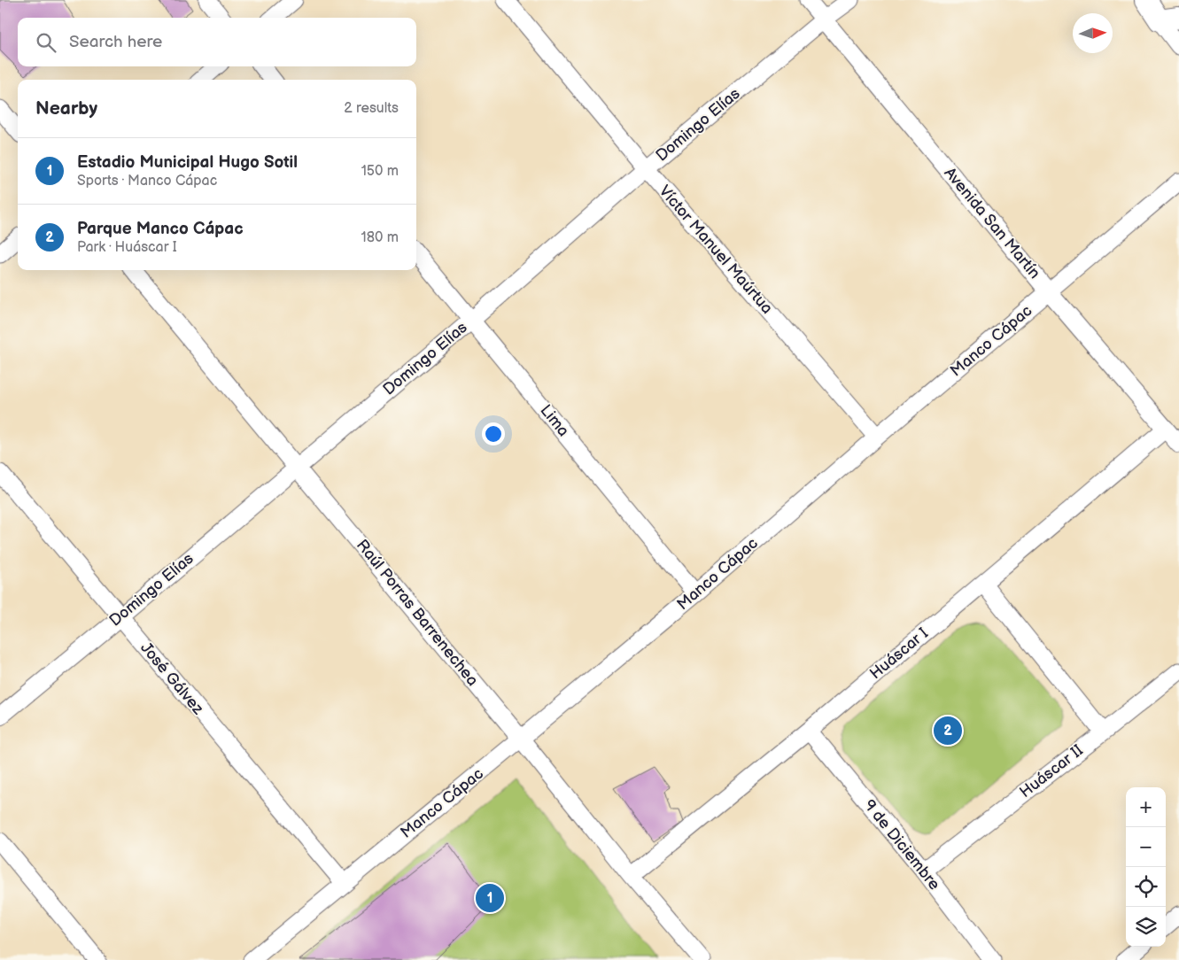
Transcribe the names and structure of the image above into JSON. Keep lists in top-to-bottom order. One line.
{"streets":{"street":["Domingo Elías","Avenida San Martín","Víctor Manuel Maúrtua","Manco Cápac","Lima","Raúl Porras Barrenechea","Huáscar I","José Gálvez","Huáscar II","9 de Diciembre"]},"crossings":[["Domingo Elías","Avenida San Martín"],["Domingo Elías","Víctor Manuel Maúrtua"],["Domingo Elías","Lima"],["Domingo Elías","Raúl Porras Barrenechea"],["Domingo Elías","José Gálvez"],["Avenida San Martín","Manco Cápac"],["Avenida San Martín","Huáscar I"],["Víctor Manuel Maúrtua","Manco Cápac"],["Manco Cápac","Lima"],["Manco Cápac","Raúl Porras Barrenechea"],["Manco Cápac","José Gálvez"],["Raúl Porras Barrenechea","Huáscar I"],["Huáscar I","9 de Diciembre"],["Huáscar II","9 de Diciembre"]],"north":"right","page":{"search":"Search here","heading":["Nearby","2 results"],"list":[{"mark":"1","name":"Estadio Municipal Hugo Sotil","note":"Sports · Manco Cápac","value":"150 m"},{"mark":"2","name":"Parque Manco Cápac","note":"Park · Huáscar I","value":"180 m"}],"pins":["2","1"],"map_buttons":["+","−"]}}
